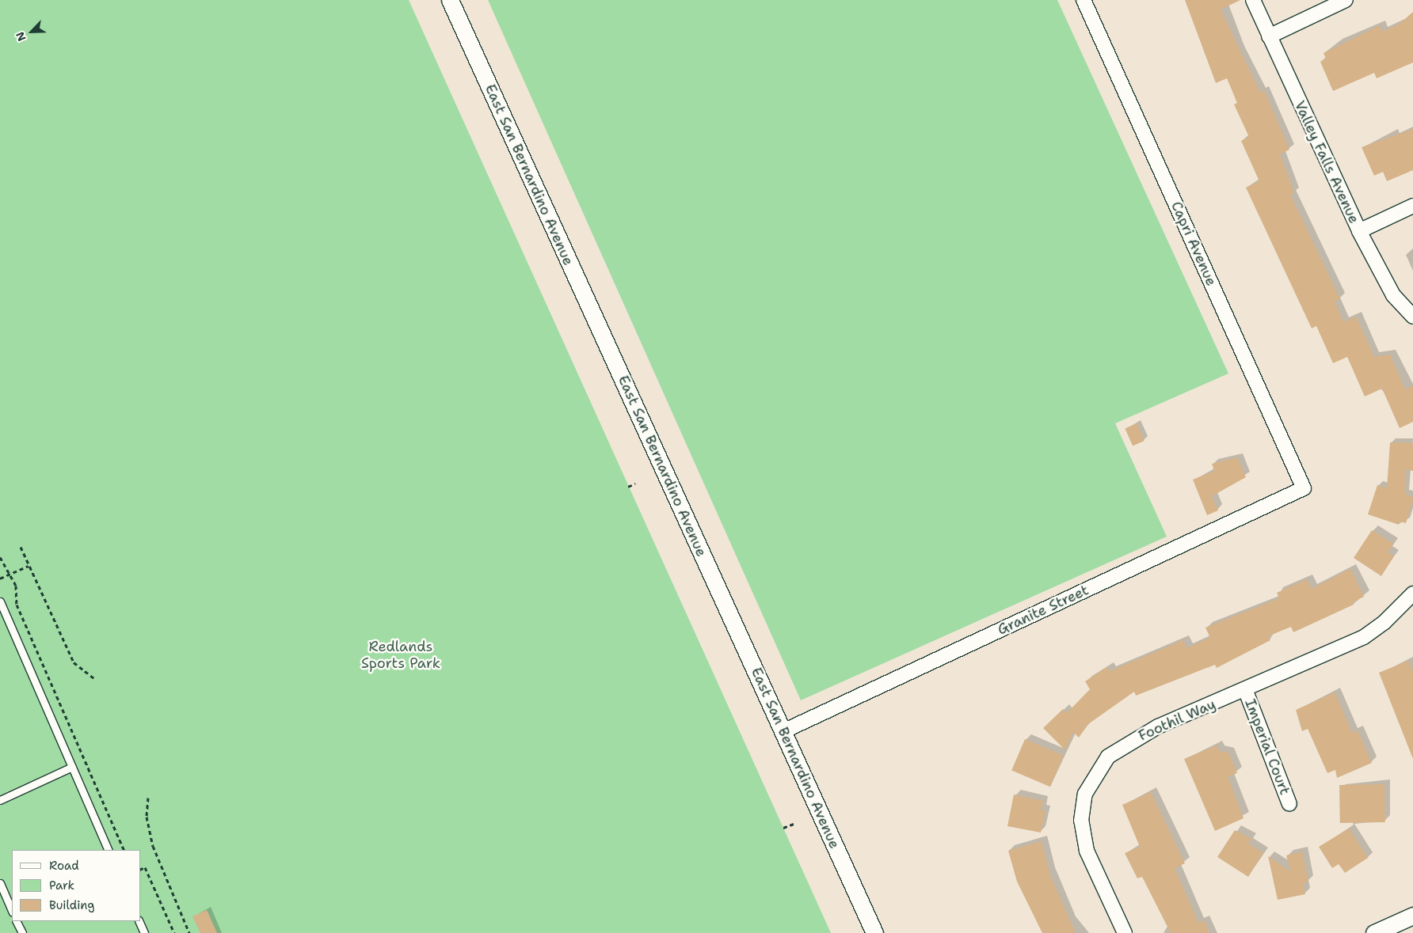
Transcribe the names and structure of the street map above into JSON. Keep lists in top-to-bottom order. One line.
{"streets":{"street":["Valley Falls Avenue","East San Bernardino Avenue","Capri Avenue","Granite Street","Foothil Way","Imperial Court"]},"crossings":[["East San Bernardino Avenue","Granite Street"],["Capri Avenue","Granite Street"],["Foothil Way","Imperial Court"]],"parks":["Redlands Sports Park"],"legend":["Road","Park","Building"],"north":"bottom left"}
